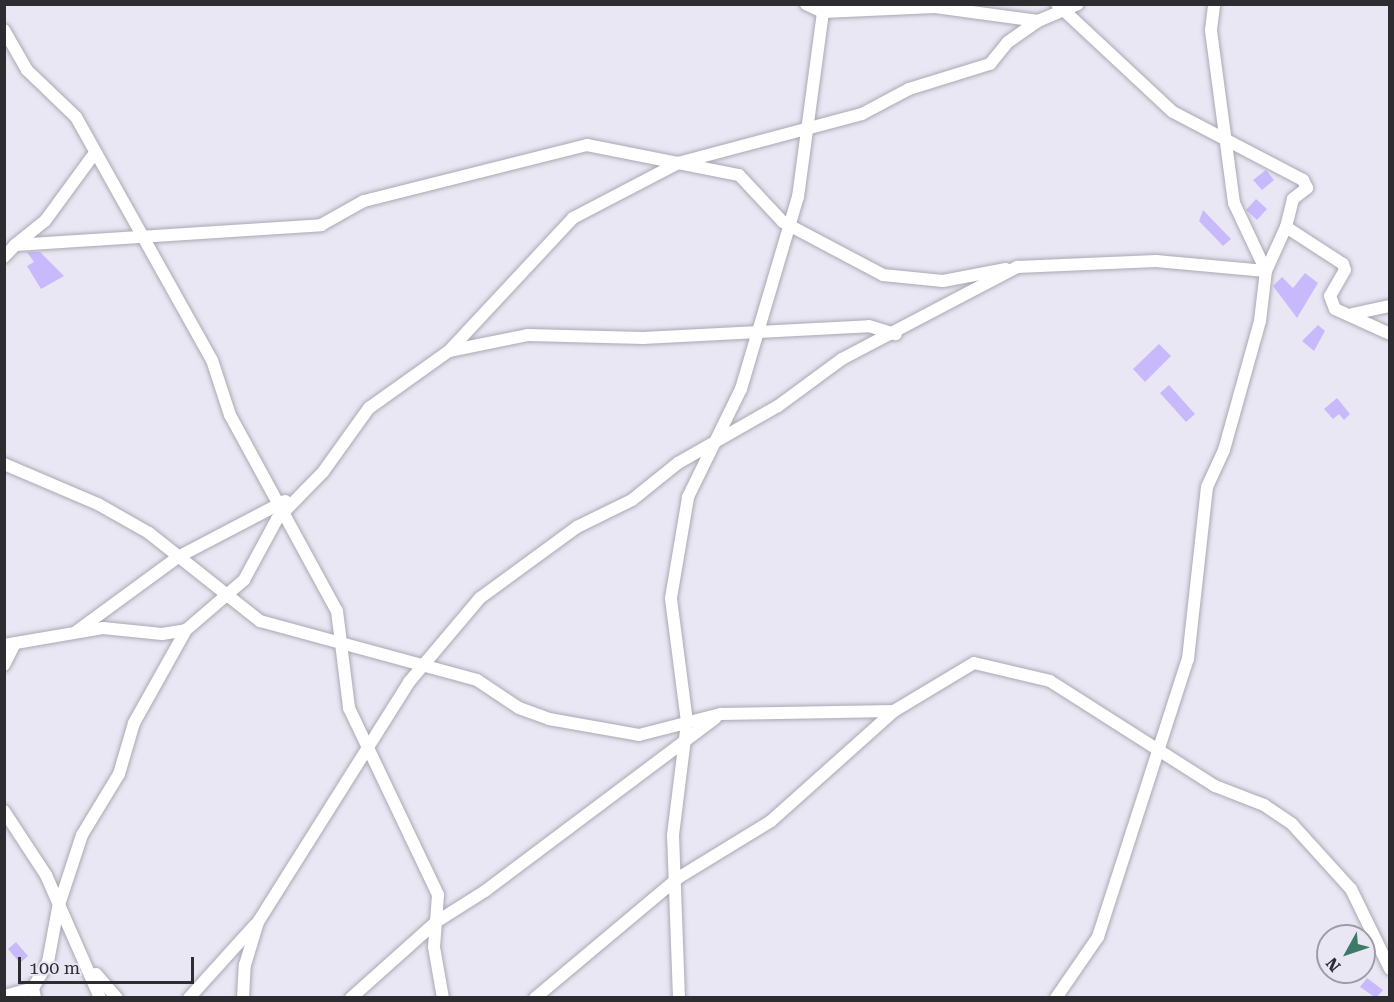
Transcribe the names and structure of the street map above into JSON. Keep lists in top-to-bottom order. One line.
{"scale_bar":"100 m","north":"bottom left"}
